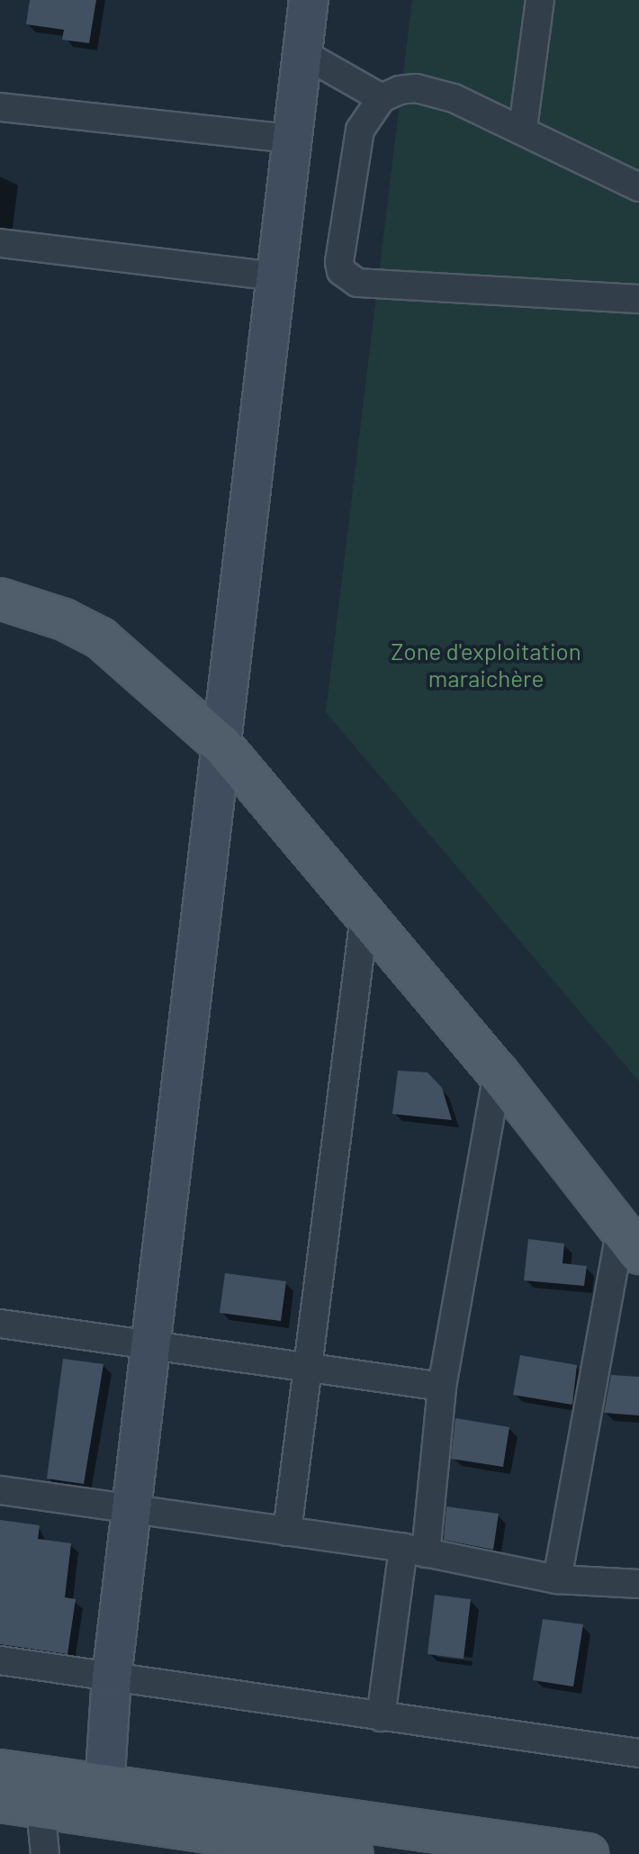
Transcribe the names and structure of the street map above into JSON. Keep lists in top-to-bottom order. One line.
{"parks":["Zone d'exploitation maraichère"]}
